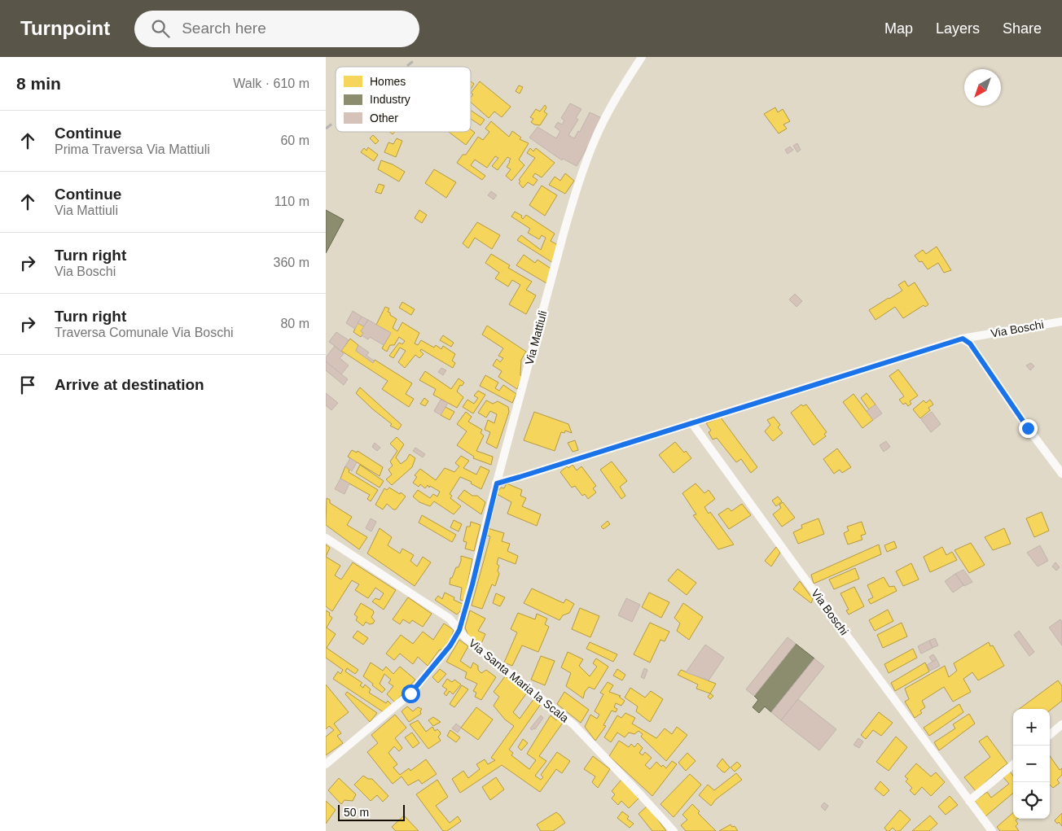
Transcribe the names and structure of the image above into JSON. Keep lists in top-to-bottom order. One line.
{"streets":{"street":["Via Boschi","Via Mattiuli","Via Santa Maria la Scala"]},"crossings":[["Via Boschi","Via Mattiuli"],["Via Mattiuli","Via Santa Maria la Scala"]],"legend":["Homes","Industry","Other"],"scale_bar":"50 m","north":"bottom left","page":{"header":"Turnpoint","search":"Search here","nav":["Map","Layers","Share"],"heading":["8 min","Walk · 610 m"],"list":[["Continue","Prima Traversa Via Mattiuli","60 m"],["Continue","Via Mattiuli","110 m"],["Turn right","Via Boschi","360 m"],["Turn right","Traversa Comunale Via Boschi","80 m"],"Arrive at destination"],"map_buttons":["+","−"],"scale":"50 m"}}
